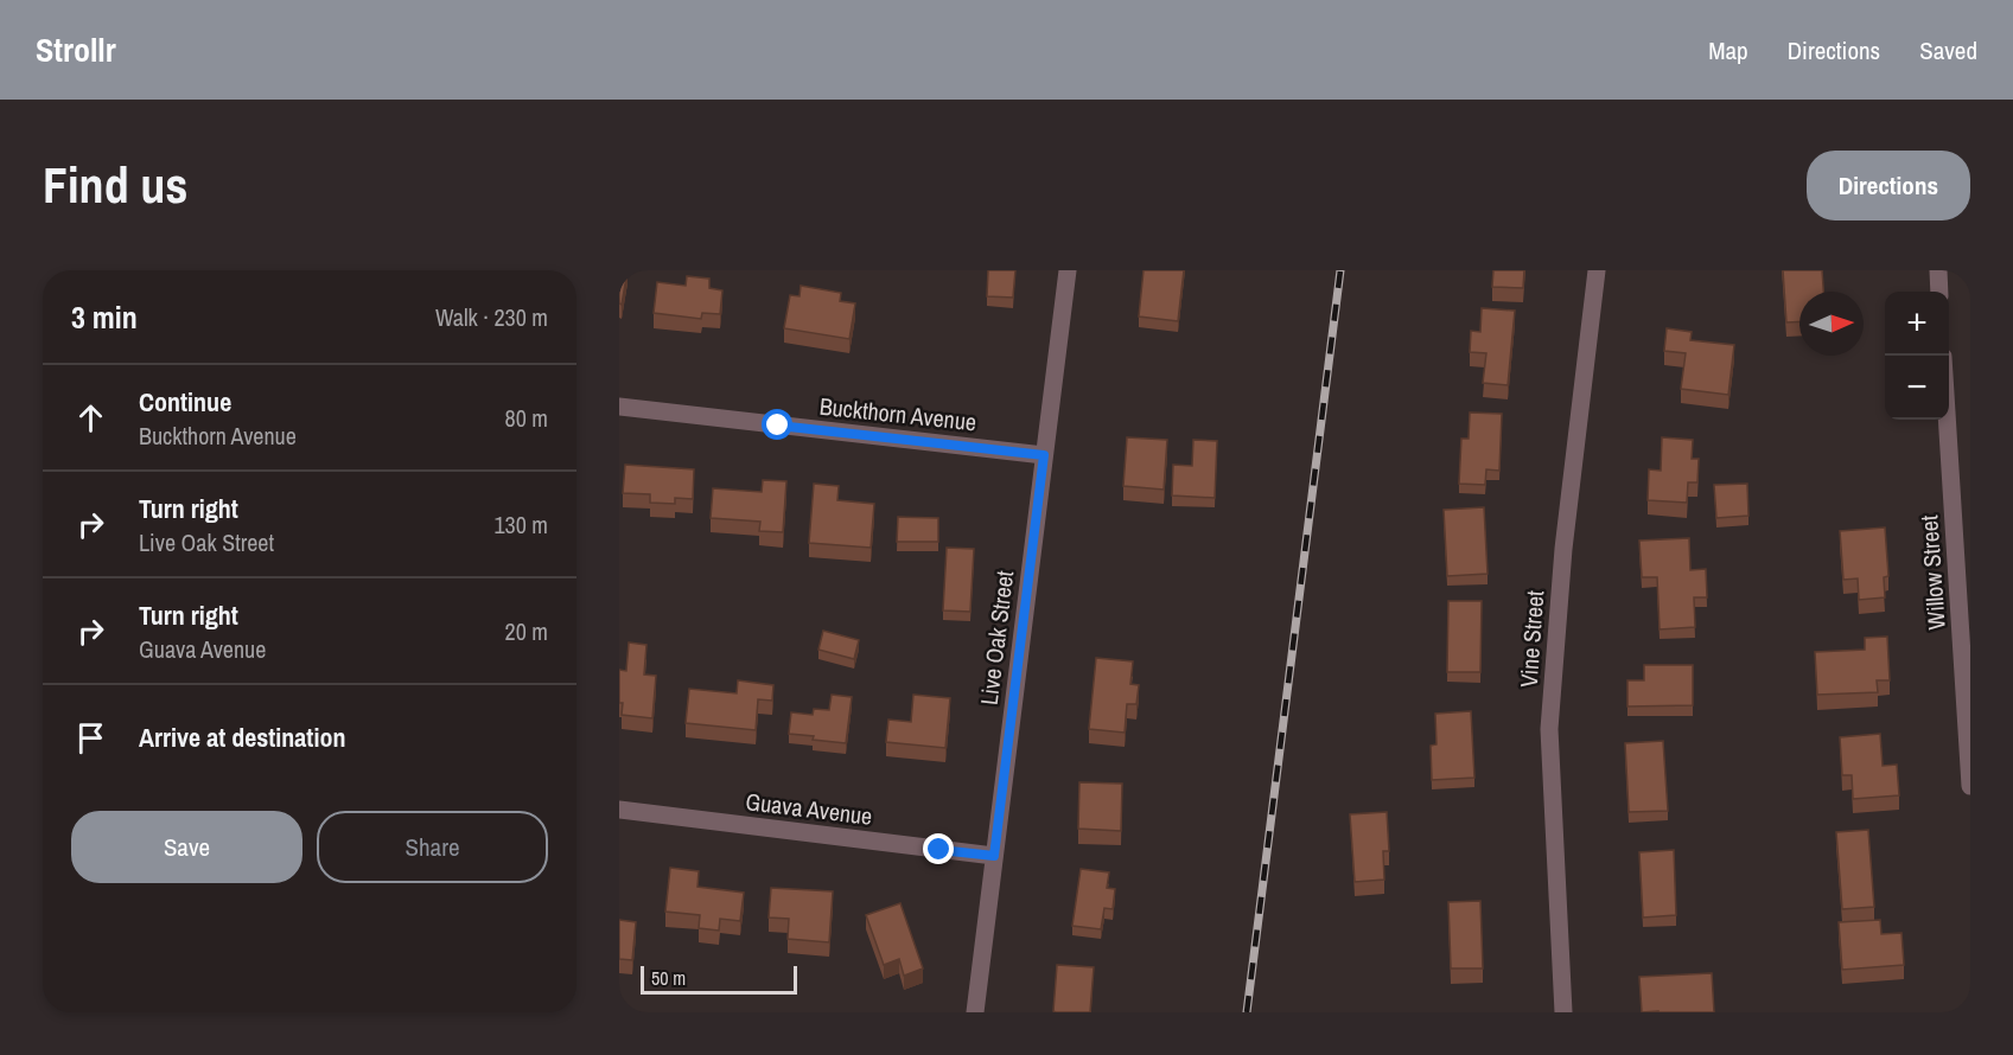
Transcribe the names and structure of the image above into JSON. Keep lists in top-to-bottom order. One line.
{"streets":{"street":["Buckthorn Avenue","Willow Street","Live Oak Street","Vine Street","Guava Avenue"]},"crossings":[["Buckthorn Avenue","Live Oak Street"],["Live Oak Street","Guava Avenue"]],"scale_bar":"50 m","north":"right","page":{"header":"Strollr","nav":["Map","Directions","Saved"],"buttons":["Directions",["Save","Share"]],"title":"Find us","heading":["3 min","Walk · 230 m"],"map_buttons":["+","−"],"list":[["Continue","Buckthorn Avenue","80 m"],["Turn right","Live Oak Street","130 m"],["Turn right","Guava Avenue","20 m"],"Arrive at destination"],"scale":"50 m"}}
